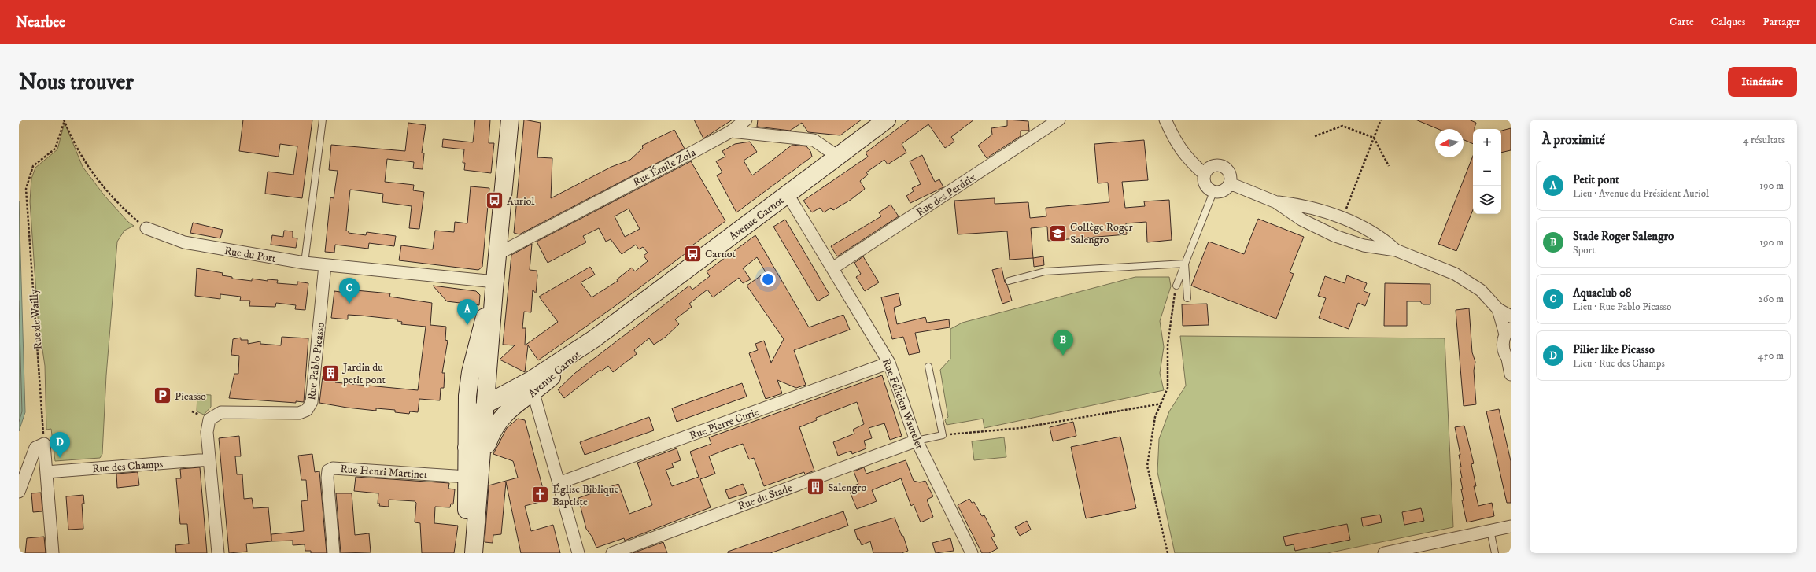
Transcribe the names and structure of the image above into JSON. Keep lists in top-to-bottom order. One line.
{"streets":{"main road":["Avenue Carnot"],"street":["Rue Émile Zola","Rue des Perdrix","Rue du Port","Rue Pablo Picasso","Rue Félicien Wautelet","Rue Pierre Curie","Rue des Champs","Rue Henri Martinet","Rue du Stade"],"path":["Rue de Wailly"]},"crossings":[["Rue des Perdrix","Rue Félicien Wautelet"],["Avenue Carnot","Rue Félicien Wautelet"],["Rue du Port","Rue Pablo Picasso"],["Rue Pablo Picasso","Rue des Champs"],["Rue Félicien Wautelet","Rue Pierre Curie"],["Rue Félicien Wautelet","Rue du Stade"]],"places":{"bus stop":["Auriol","Carnot"],"school or university":["Collège Roger Salengro"],"building":["Jardin du petit pont","Salengro"],"parking":["Picasso"],"church":["Église Biblique Baptiste"]},"north":"left","page":{"header":"Nearbee","nav":["Carte","Calques","Partager"],"buttons":"Itinéraire","title":"Nous trouver","heading":["À proximité","4 résultats"],"map_buttons":["+","−"],"list":[{"mark":"A","name":"Petit pont","note":"Lieu · Avenue du Président Auriol","value":"190 m"},{"mark":"B","name":"Stade Roger Salengro","note":"Sport","value":"190 m"},{"mark":"C","name":"Aquaclub 08","note":"Lieu · Rue Pablo Picasso","value":"260 m"},{"mark":"D","name":"Pilier like Picasso","note":"Lieu · Rue des Champs","value":"450 m"}],"pins":["C","A","B","D"]}}
